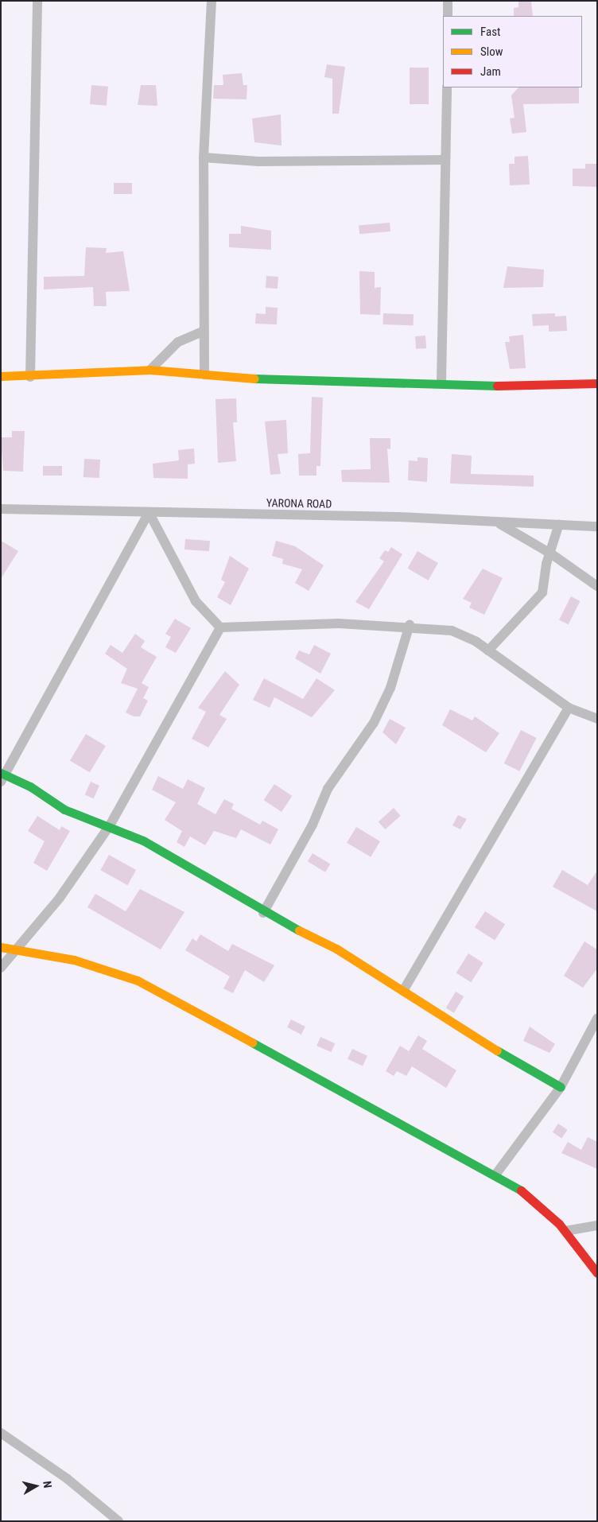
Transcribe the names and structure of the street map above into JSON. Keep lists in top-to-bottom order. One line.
{"streets":{"street":["YARONA ROAD"]},"legend":["Fast","Slow","Jam"],"north":"right"}
